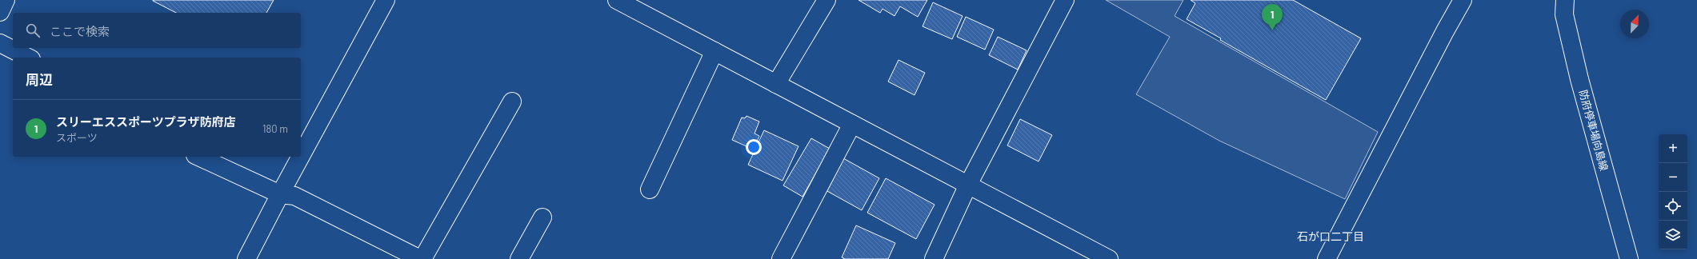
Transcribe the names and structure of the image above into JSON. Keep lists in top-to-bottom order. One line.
{"streets":{"street":["防府停車場向島線"]},"districts":["石が口二丁目"],"north":"top right","page":{"pins":"1","search":"ここで検索","heading":"周辺","list":[{"mark":"1","name":"スリーエススポーツプラザ防府店","note":"スポーツ","value":"180 m"}],"map_buttons":["+","−"]}}
